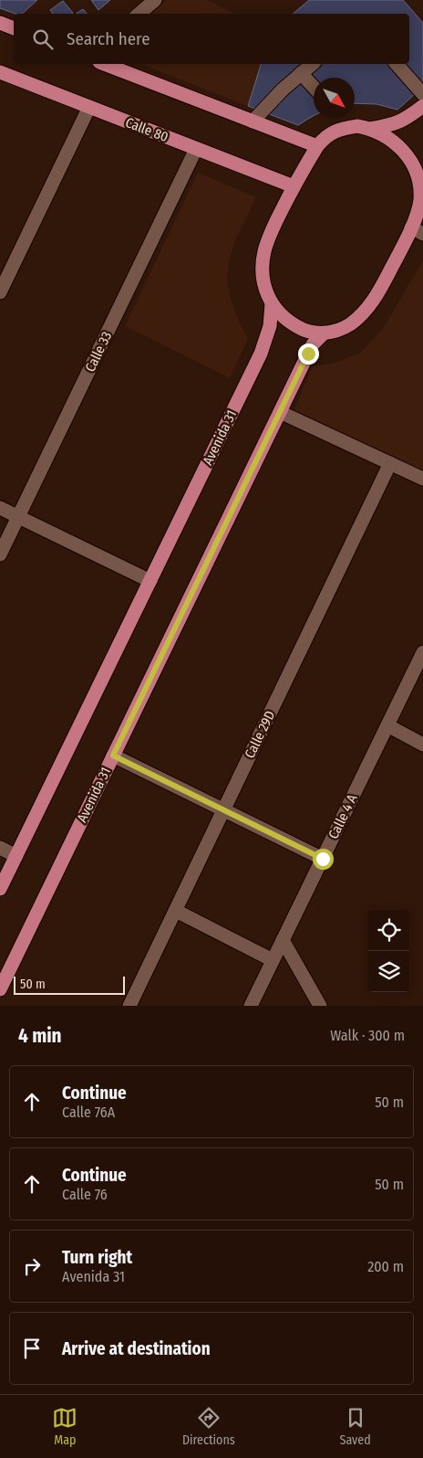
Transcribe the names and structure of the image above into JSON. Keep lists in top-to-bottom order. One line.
{"streets":{"main road":["Calle 80","Avenida 31"],"street":["Calle 33","Calle 29D","Calle 4 A"]},"crossings":[["Calle 80","Calle 33"]],"scale_bar":"50 m","north":"bottom right","page":{"search":"Search here","scale":"50 m","heading":["4 min","Walk · 300 m"],"list":[["Continue","Calle 76A","50 m"],["Continue","Calle 76","50 m"],["Turn right","Avenida 31","200 m"],"Arrive at destination"],"nav":["Map","Directions","Saved"]}}
